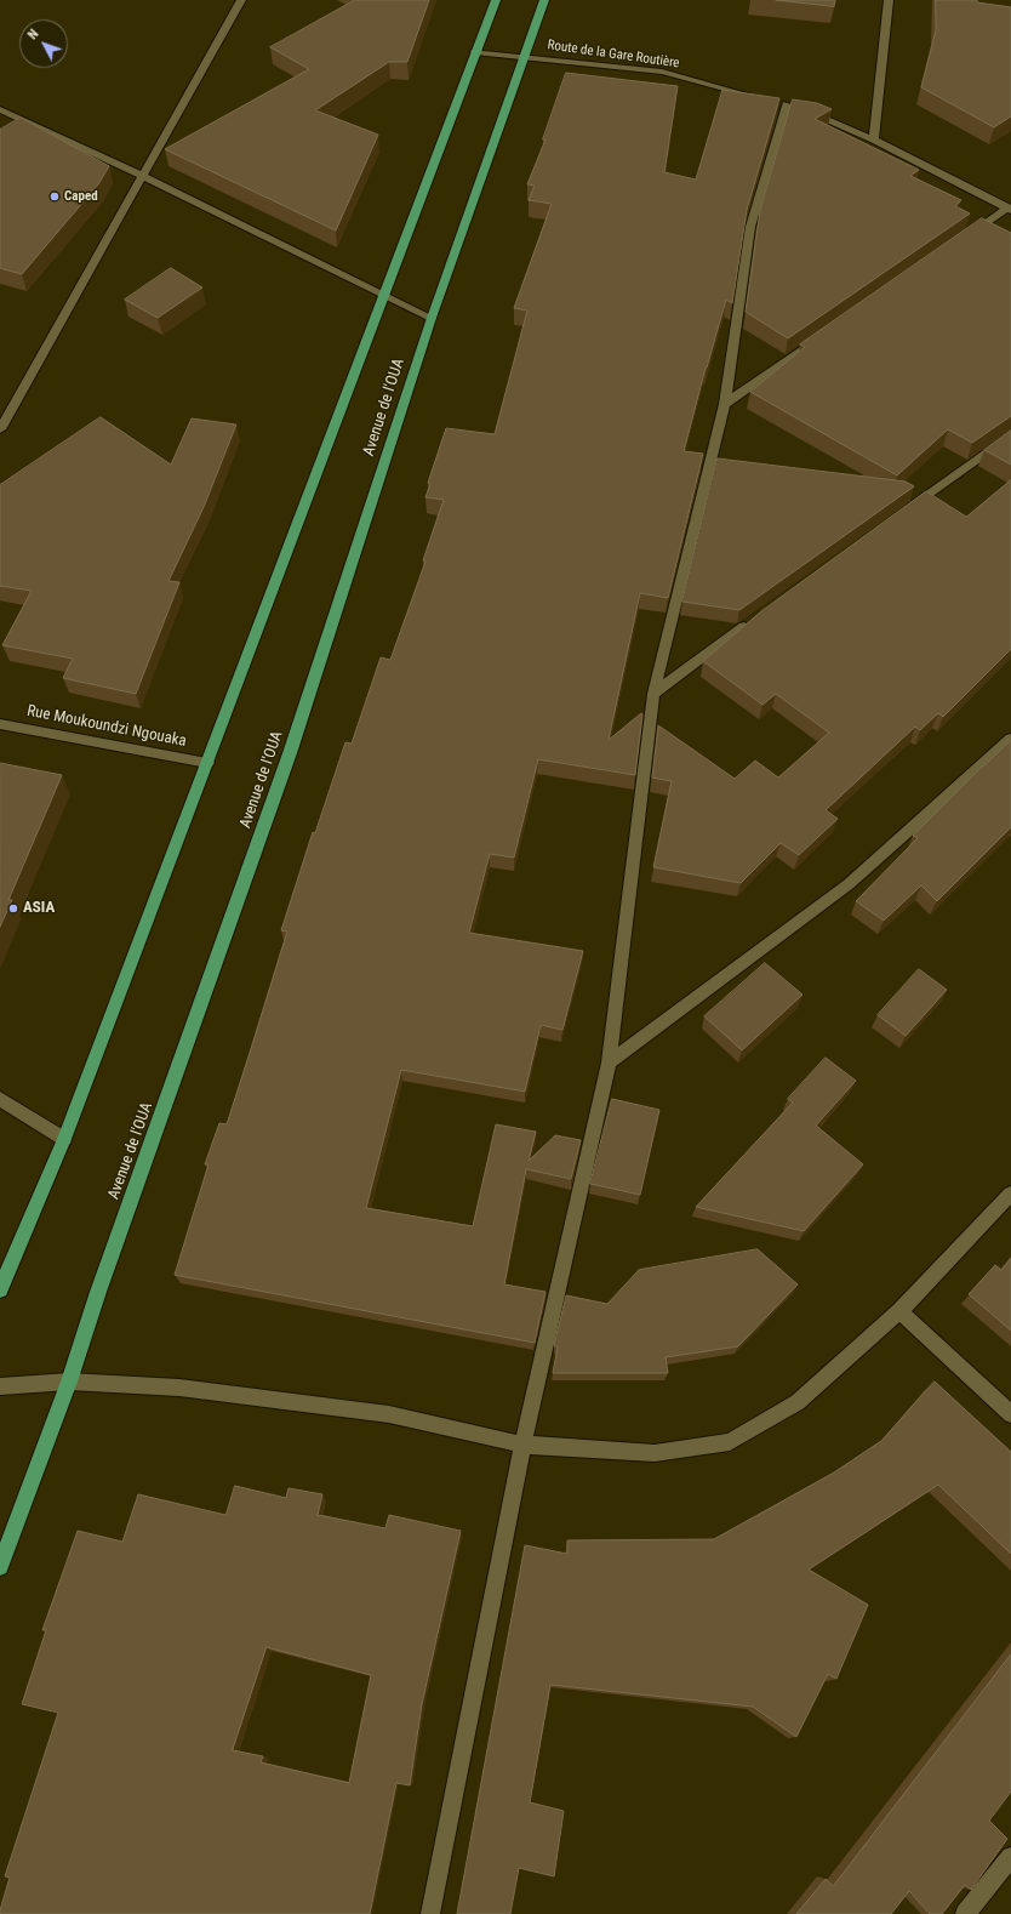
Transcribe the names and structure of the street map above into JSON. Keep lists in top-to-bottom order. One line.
{"streets":{"main road":["Avenue de l'OUA"],"street":["Route de la Gare Routière","Rue Moukoundzi Ngouaka"]},"crossings":[["Route de la Gare Routière","Avenue de l'OUA"]],"places":["Caped","ASIA"],"north":"top left"}
